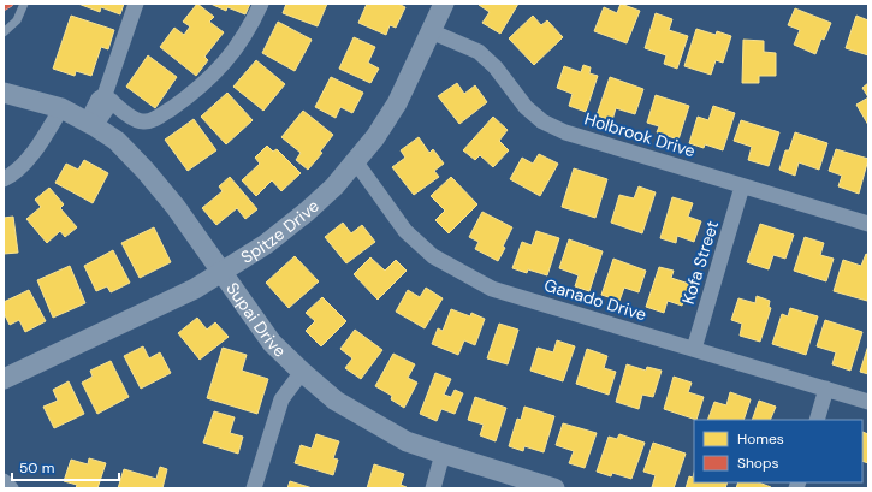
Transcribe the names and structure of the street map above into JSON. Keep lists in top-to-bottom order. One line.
{"streets":{"street":["Holbrook Drive","Spitze Drive","Kofa Street","Ganado Drive","Supai Drive"]},"crossings":[["Holbrook Drive","Spitze Drive"],["Holbrook Drive","Kofa Street"],["Spitze Drive","Ganado Drive"],["Spitze Drive","Supai Drive"],["Kofa Street","Ganado Drive"]],"legend":["Homes","Shops"],"scale_bar":"50 m"}
